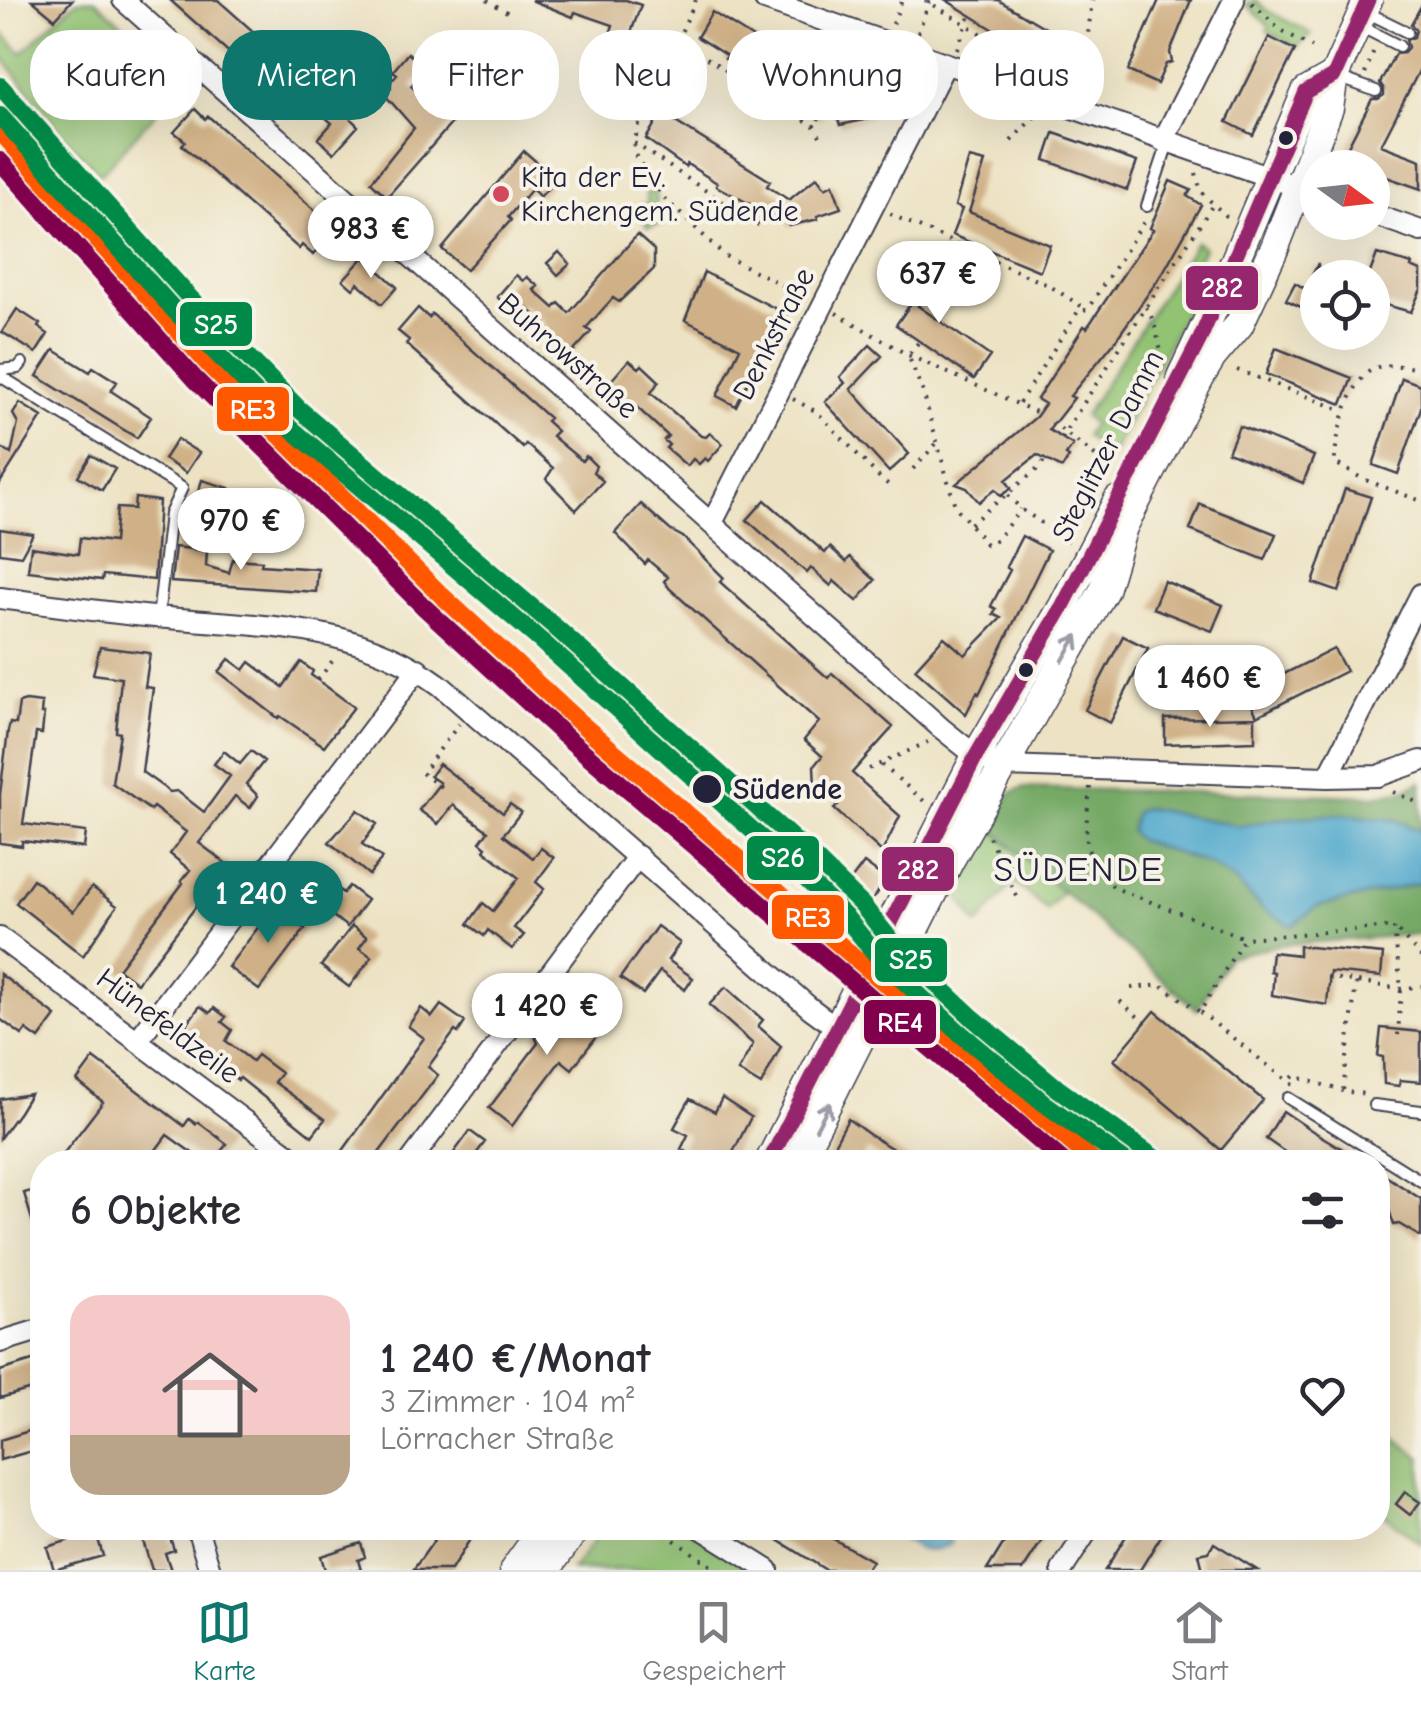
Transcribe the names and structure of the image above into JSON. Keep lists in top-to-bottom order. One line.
{"streets":{"main road":["Steglitzer Damm"],"street":["Denkstraße","Buhrowstraße","Hünefeldzeile"]},"crossings":[["Denkstraße","Buhrowstraße"],["Buhrowstraße","Steglitzer Damm"]],"districts":["SÜDENDE"],"places":["Kita der Ev. Kirchengem. Südende","Südende"],"lines":["transit line 282","transit line S25","transit line S26","transit line RE3","transit line RE4"],"north":"right","page":{"chip":["Kaufen","Mieten","Filter","Neu","Wohnung","Haus"],"price":["983 €","637 €","970 €","1 460 €","1 240 €","1 420 €"],"heading":"6 Objekte","list":[{"name":"1 240 €/Monat","note":"3 Zimmer · 104 m² · Lörracher Straße"}],"tabs":["Karte","Gespeichert","Start"]}}
